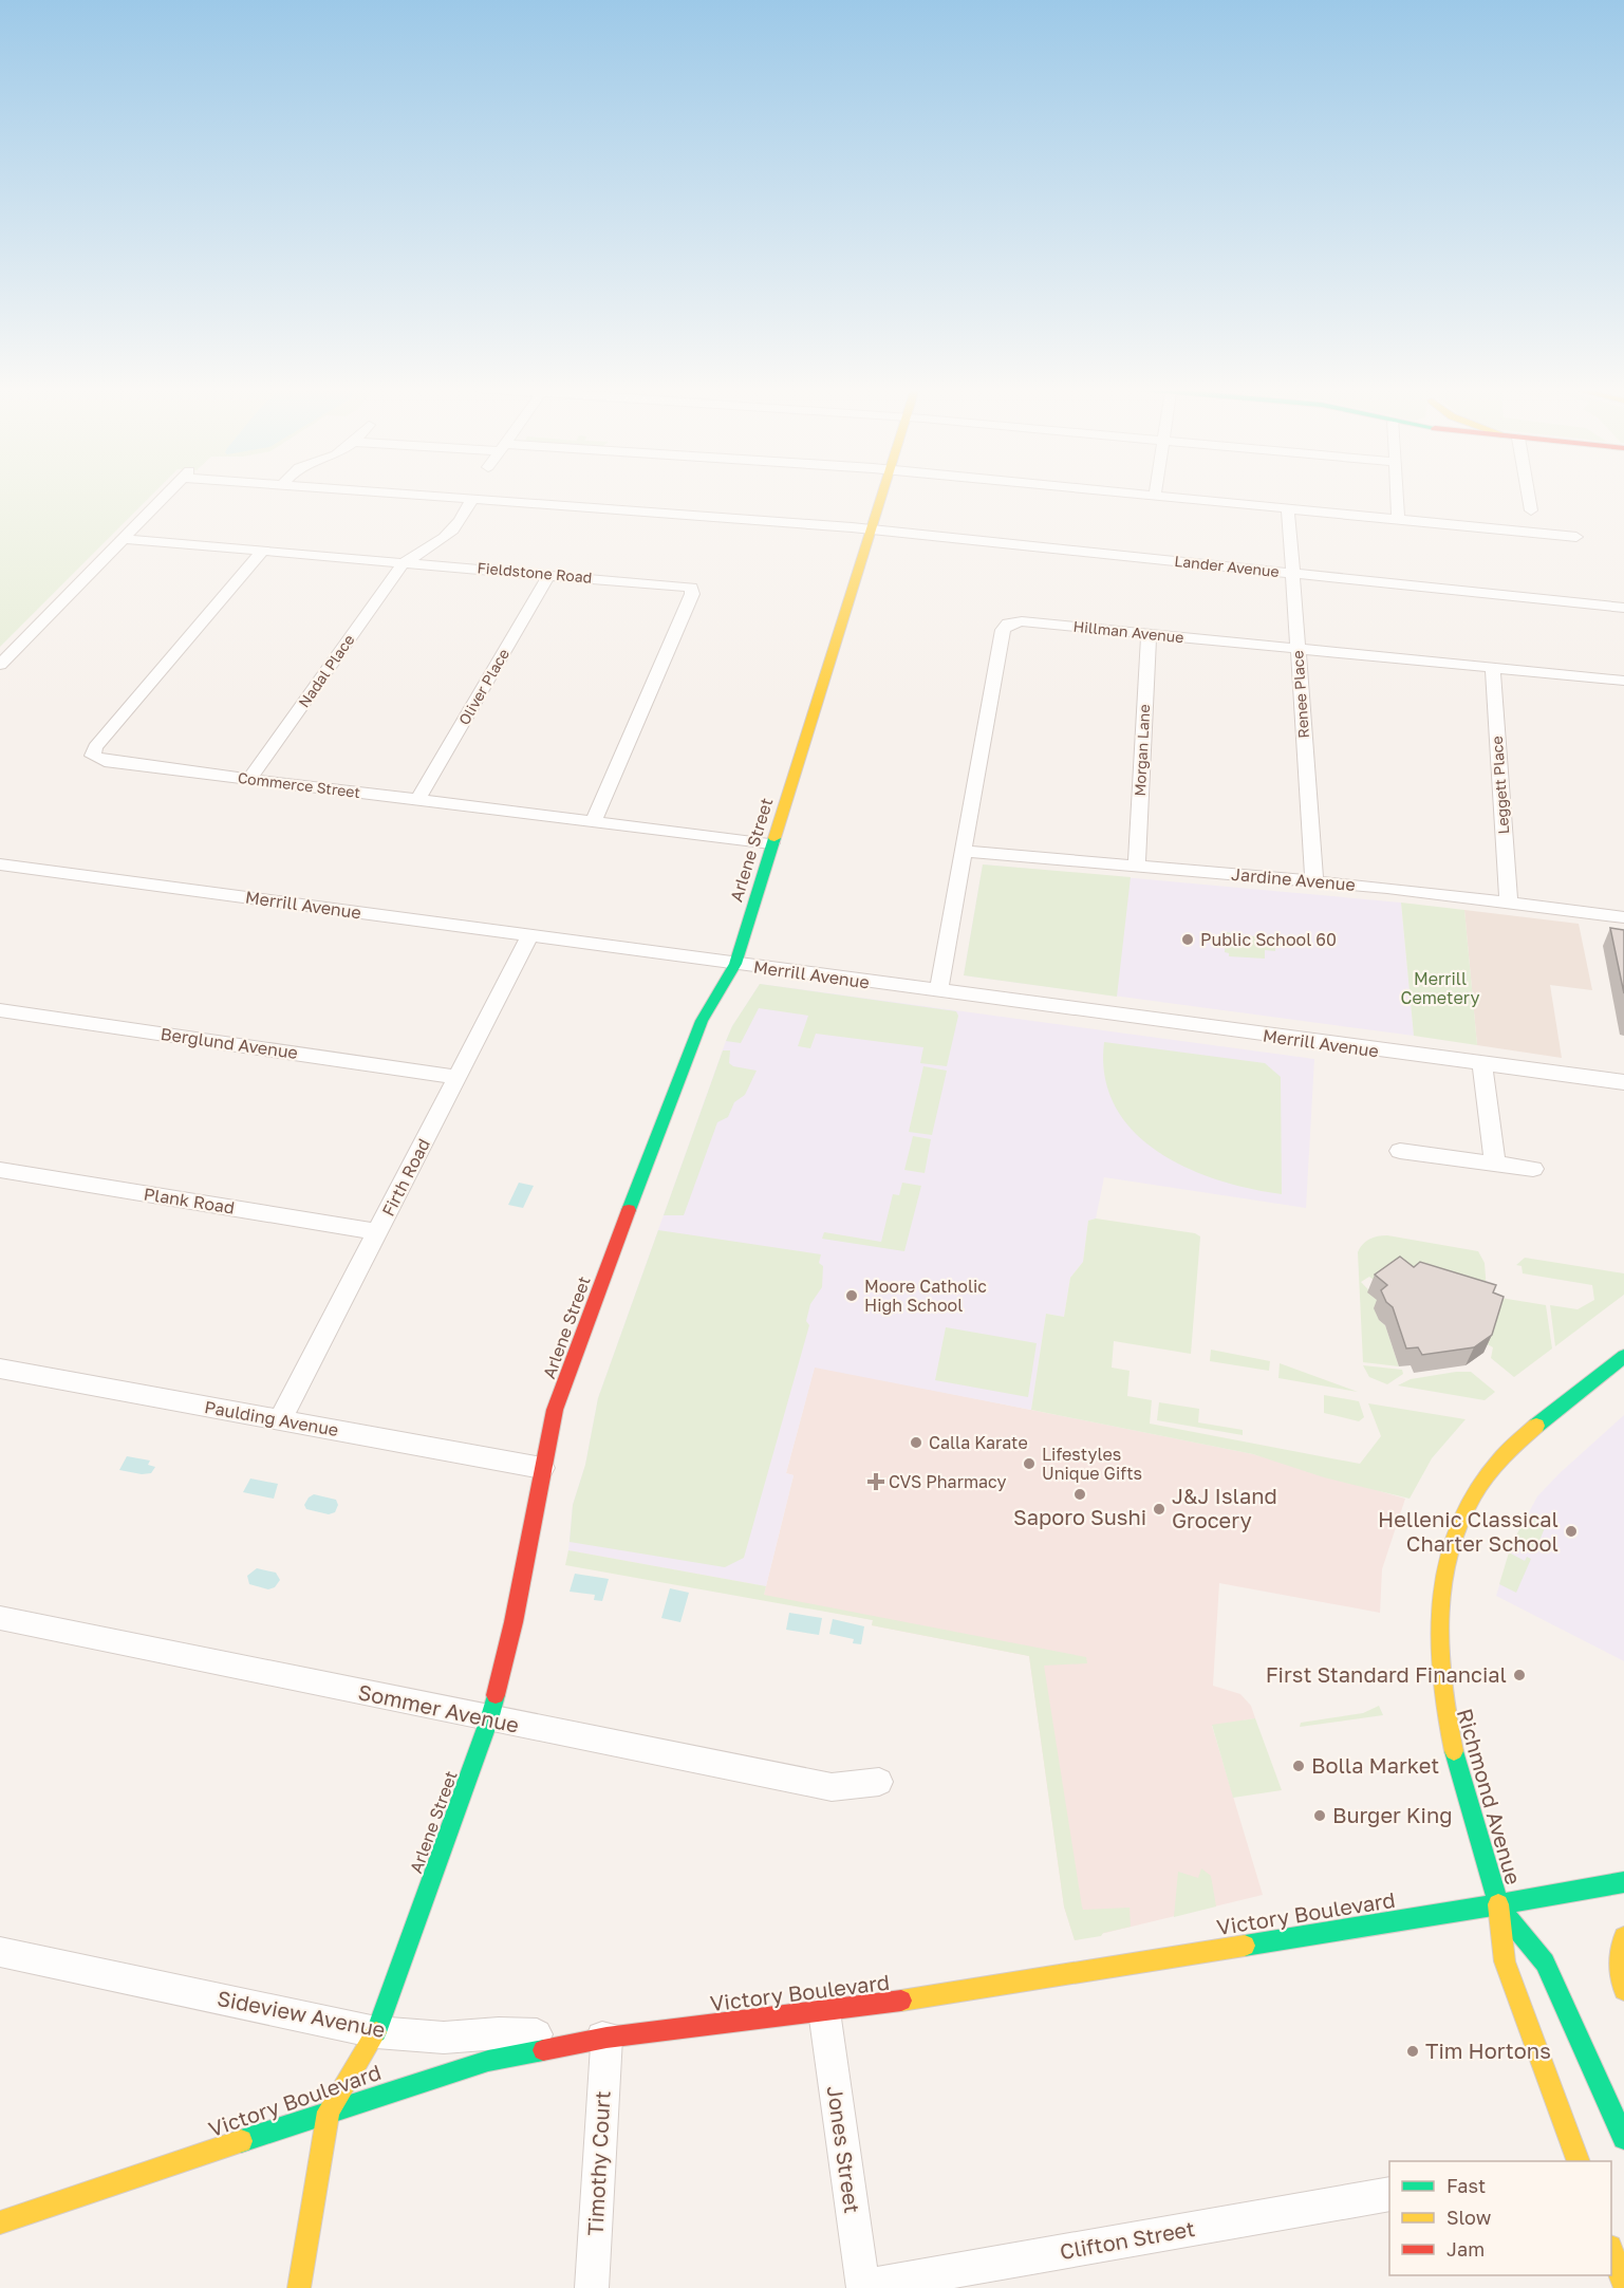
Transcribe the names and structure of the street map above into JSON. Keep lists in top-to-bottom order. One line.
{"streets":{"main road":["Arlene Street","Richmond Avenue","Victory Boulevard"],"street":["Lander Avenue","Fieldstone Road","Hillman Avenue","Nadal Place","Oliver Place","Renee Place","Morgan Lane","Commerce Street","Leggett Place","Jardine Avenue","Merrill Avenue","Berglund Avenue","Firth Road","Plank Road","Paulding Avenue","Sommer Avenue","Sideview Avenue","Jones Street","Timothy Court","Clifton Street"]},"crossings":[["Lander Avenue","Fieldstone Road"],["Lander Avenue","Renee Place"],["Lander Avenue","Arlene Street"],["Fieldstone Road","Nadal Place"],["Fieldstone Road","Oliver Place"],["Fieldstone Road","Commerce Street"],["Hillman Avenue","Renee Place"],["Hillman Avenue","Morgan Lane"],["Hillman Avenue","Leggett Place"],["Hillman Avenue","Jardine Avenue"],["Hillman Avenue","Merrill Avenue"],["Nadal Place","Commerce Street"],["Oliver Place","Commerce Street"],["Renee Place","Jardine Avenue"],["Morgan Lane","Jardine Avenue"],["Commerce Street","Arlene Street"],["Leggett Place","Jardine Avenue"],["Arlene Street","Merrill Avenue"],["Arlene Street","Paulding Avenue"],["Arlene Street","Sommer Avenue"],["Arlene Street","Victory Boulevard"],["Arlene Street","Sideview Avenue"],["Merrill Avenue","Firth Road"],["Berglund Avenue","Firth Road"],["Firth Road","Plank Road"],["Firth Road","Paulding Avenue"],["Richmond Avenue","Victory Boulevard"],["Victory Boulevard","Sideview Avenue"],["Victory Boulevard","Jones Street"],["Victory Boulevard","Timothy Court"],["Sideview Avenue","Timothy Court"],["Jones Street","Clifton Street"]],"parks":["Merrill Cemetery"],"places":{"other":["Public School 60","Moore Catholic High School","Calla Karate","Lifestyles Unique Gifts","Saporo Sushi","J&J Island Grocery","Hellenic Classical Charter School","First Standard Financial","Bolla Market","Burger King","Tim Hortons"],"health":["CVS Pharmacy"]},"legend":["Fast","Slow","Jam"]}
